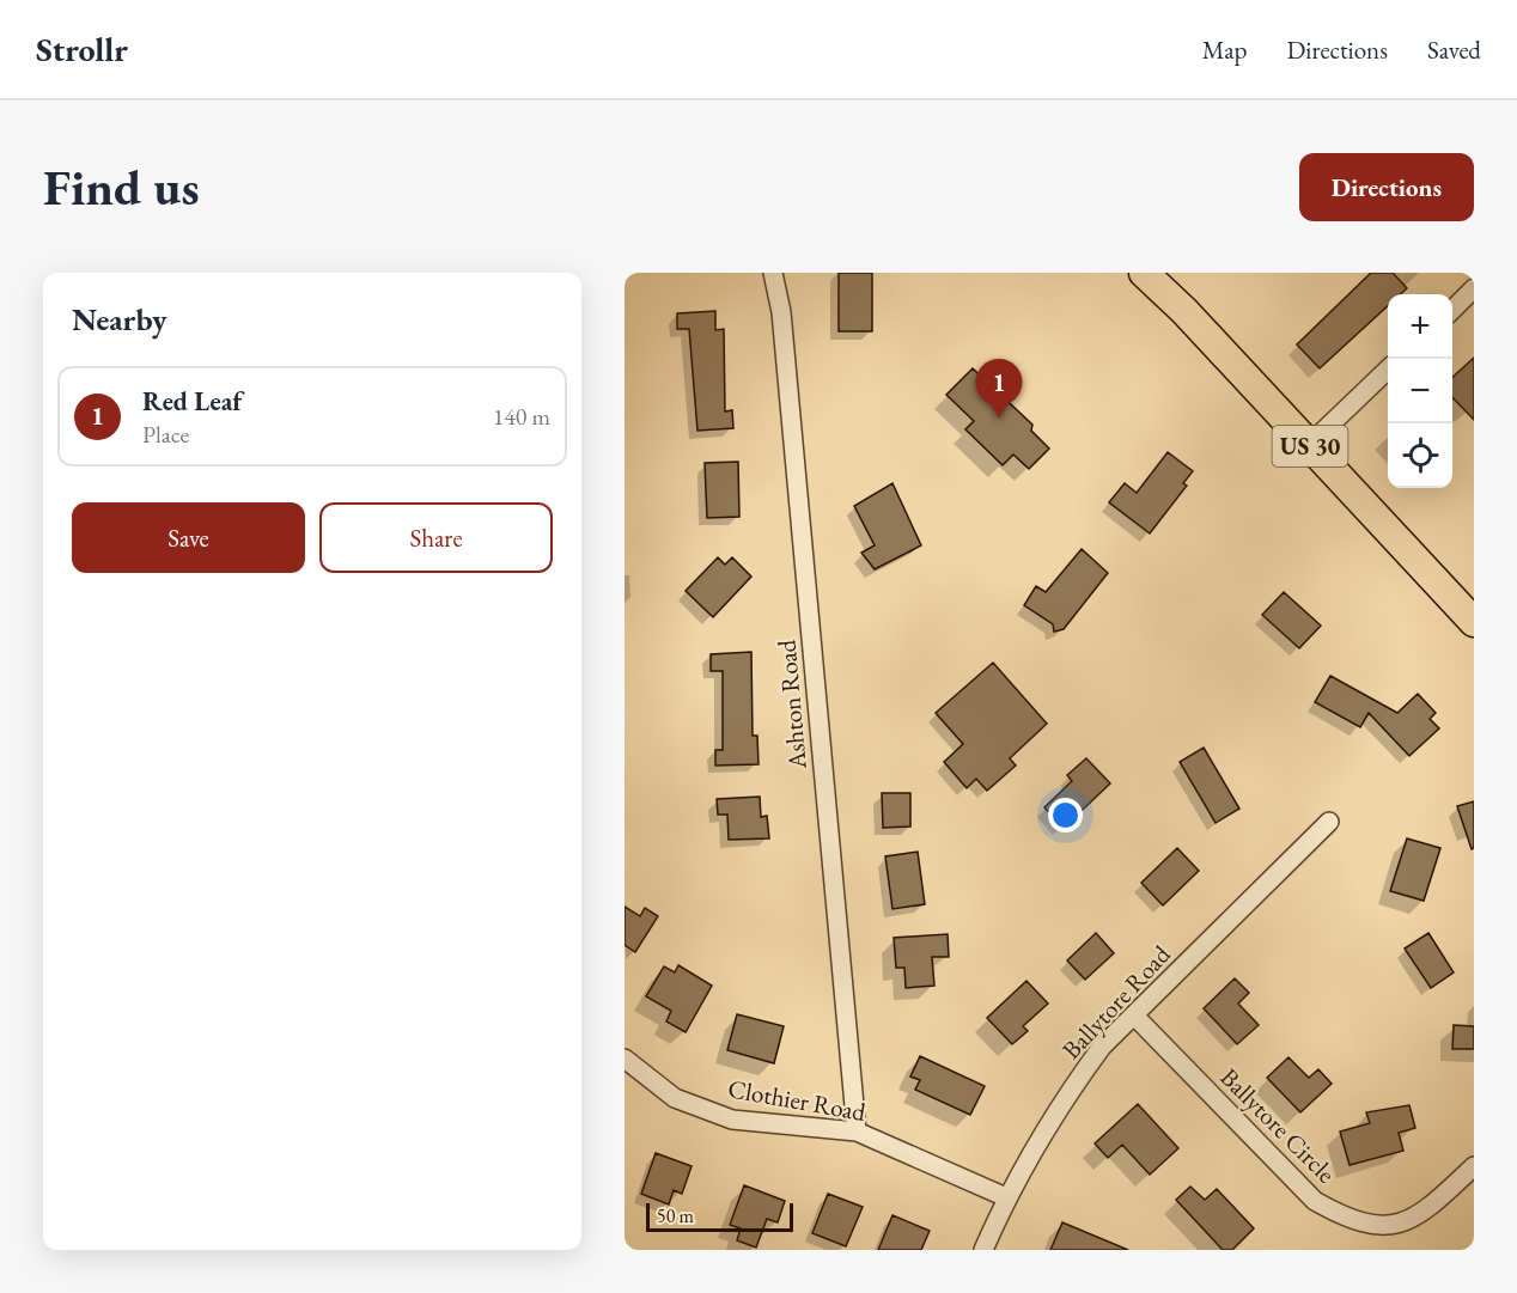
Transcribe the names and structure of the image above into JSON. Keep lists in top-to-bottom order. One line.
{"streets":{"highway":["US 30"],"street":["Ashton Road","Ballytore Road","Clothier Road","Ballytore Circle"]},"crossings":[["Ashton Road","Clothier Road"],["Ballytore Road","Clothier Road"],["Ballytore Road","Ballytore Circle"]],"scale_bar":"50 m","page":{"header":"Strollr","nav":["Map","Directions","Saved"],"buttons":["Directions",["Save","Share"]],"title":"Find us","heading":"Nearby","map_buttons":["+","−"],"pins":"1","list":[{"mark":"1","name":"Red Leaf","note":"Place","value":"140 m"}],"scale":"50 m"}}
